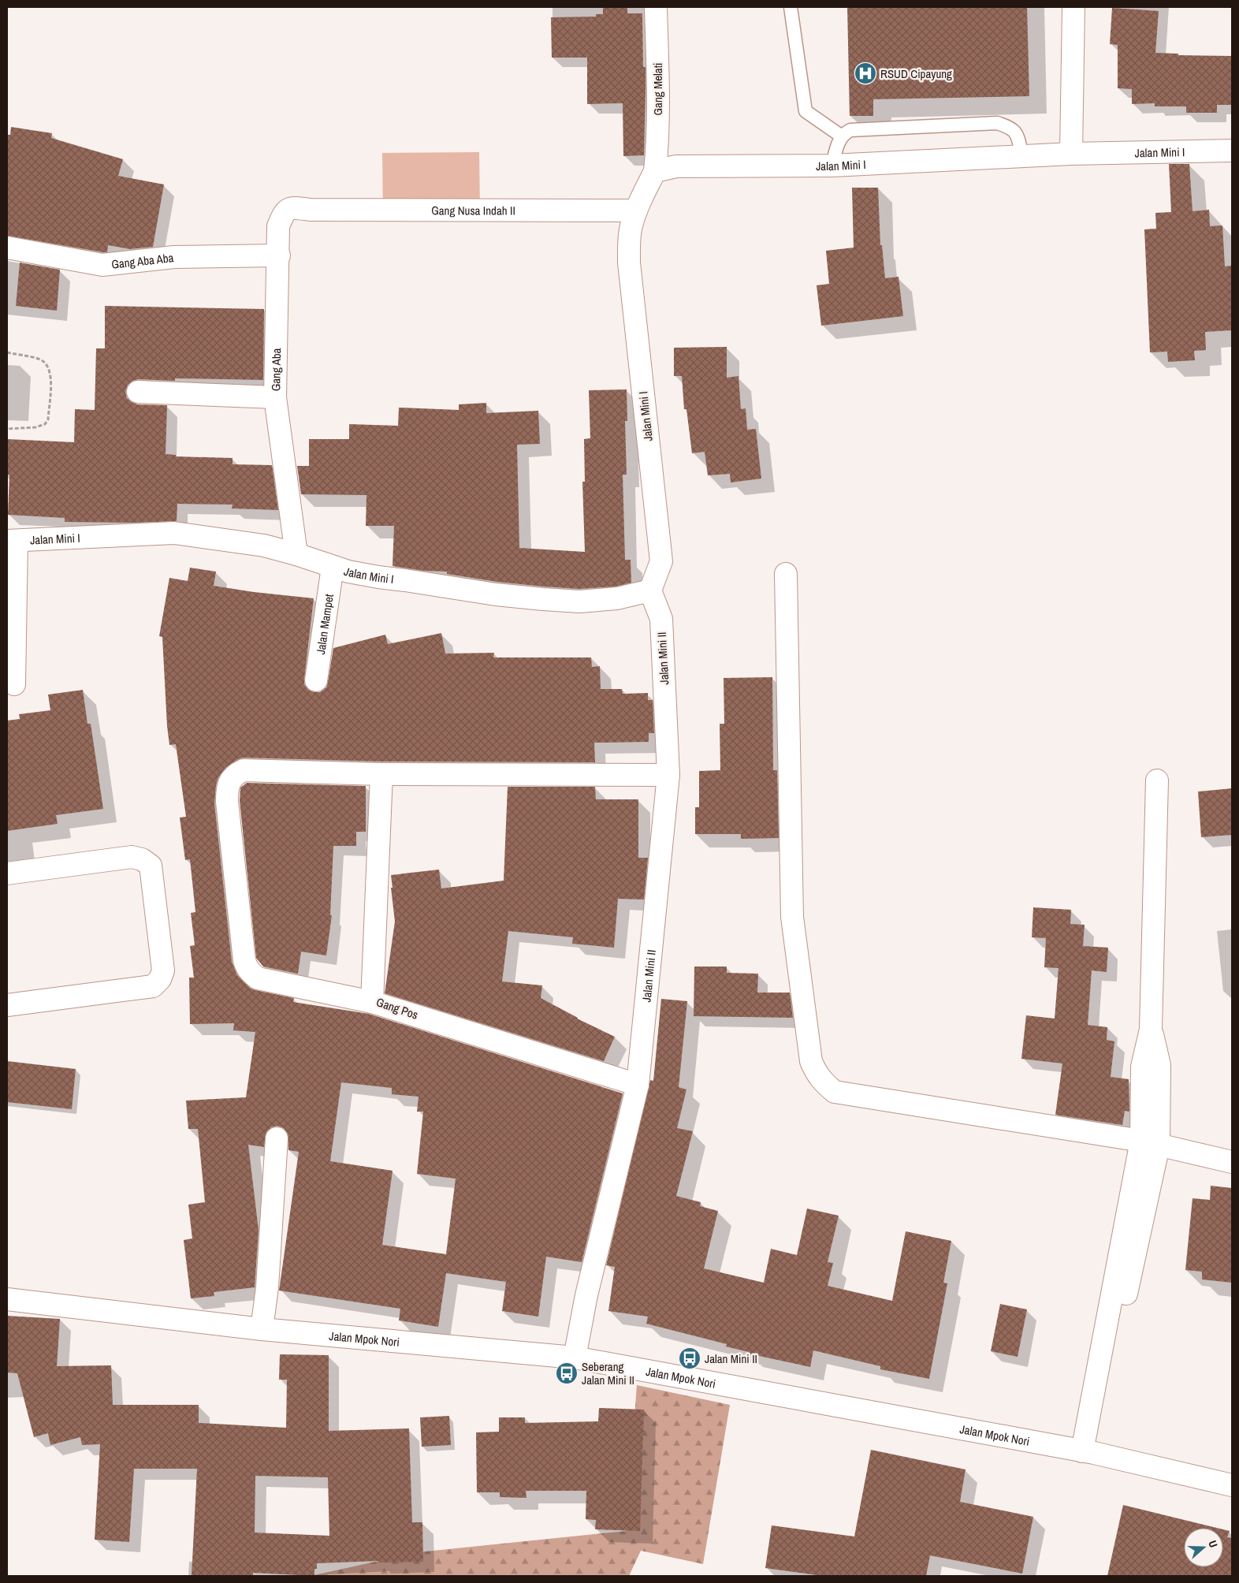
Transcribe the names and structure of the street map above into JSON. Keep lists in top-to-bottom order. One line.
{"streets":{"street":["Gang Melati","Jalan Mini I","Gang Nusa Indah II","Gang Aba Aba","Gang Aba","Jalan Mampet","Jalan Mini II","Gang Pos","Jalan Mpok Nori"]},"crossings":[["Gang Melati","Jalan Mini I"],["Jalan Mini I","Gang Nusa Indah II"],["Jalan Mini I","Gang Aba"],["Jalan Mini I","Jalan Mampet"],["Jalan Mini I","Jalan Mini II"],["Gang Nusa Indah II","Gang Aba"],["Gang Aba Aba","Gang Aba"],["Jalan Mini II","Gang Pos"],["Jalan Mini II","Jalan Mpok Nori"]],"places":{"hospital":["RSUD Cipayung"],"bus stop":["Jalan Mini II","Seberang Jalan Mini II"]},"north":"right"}
